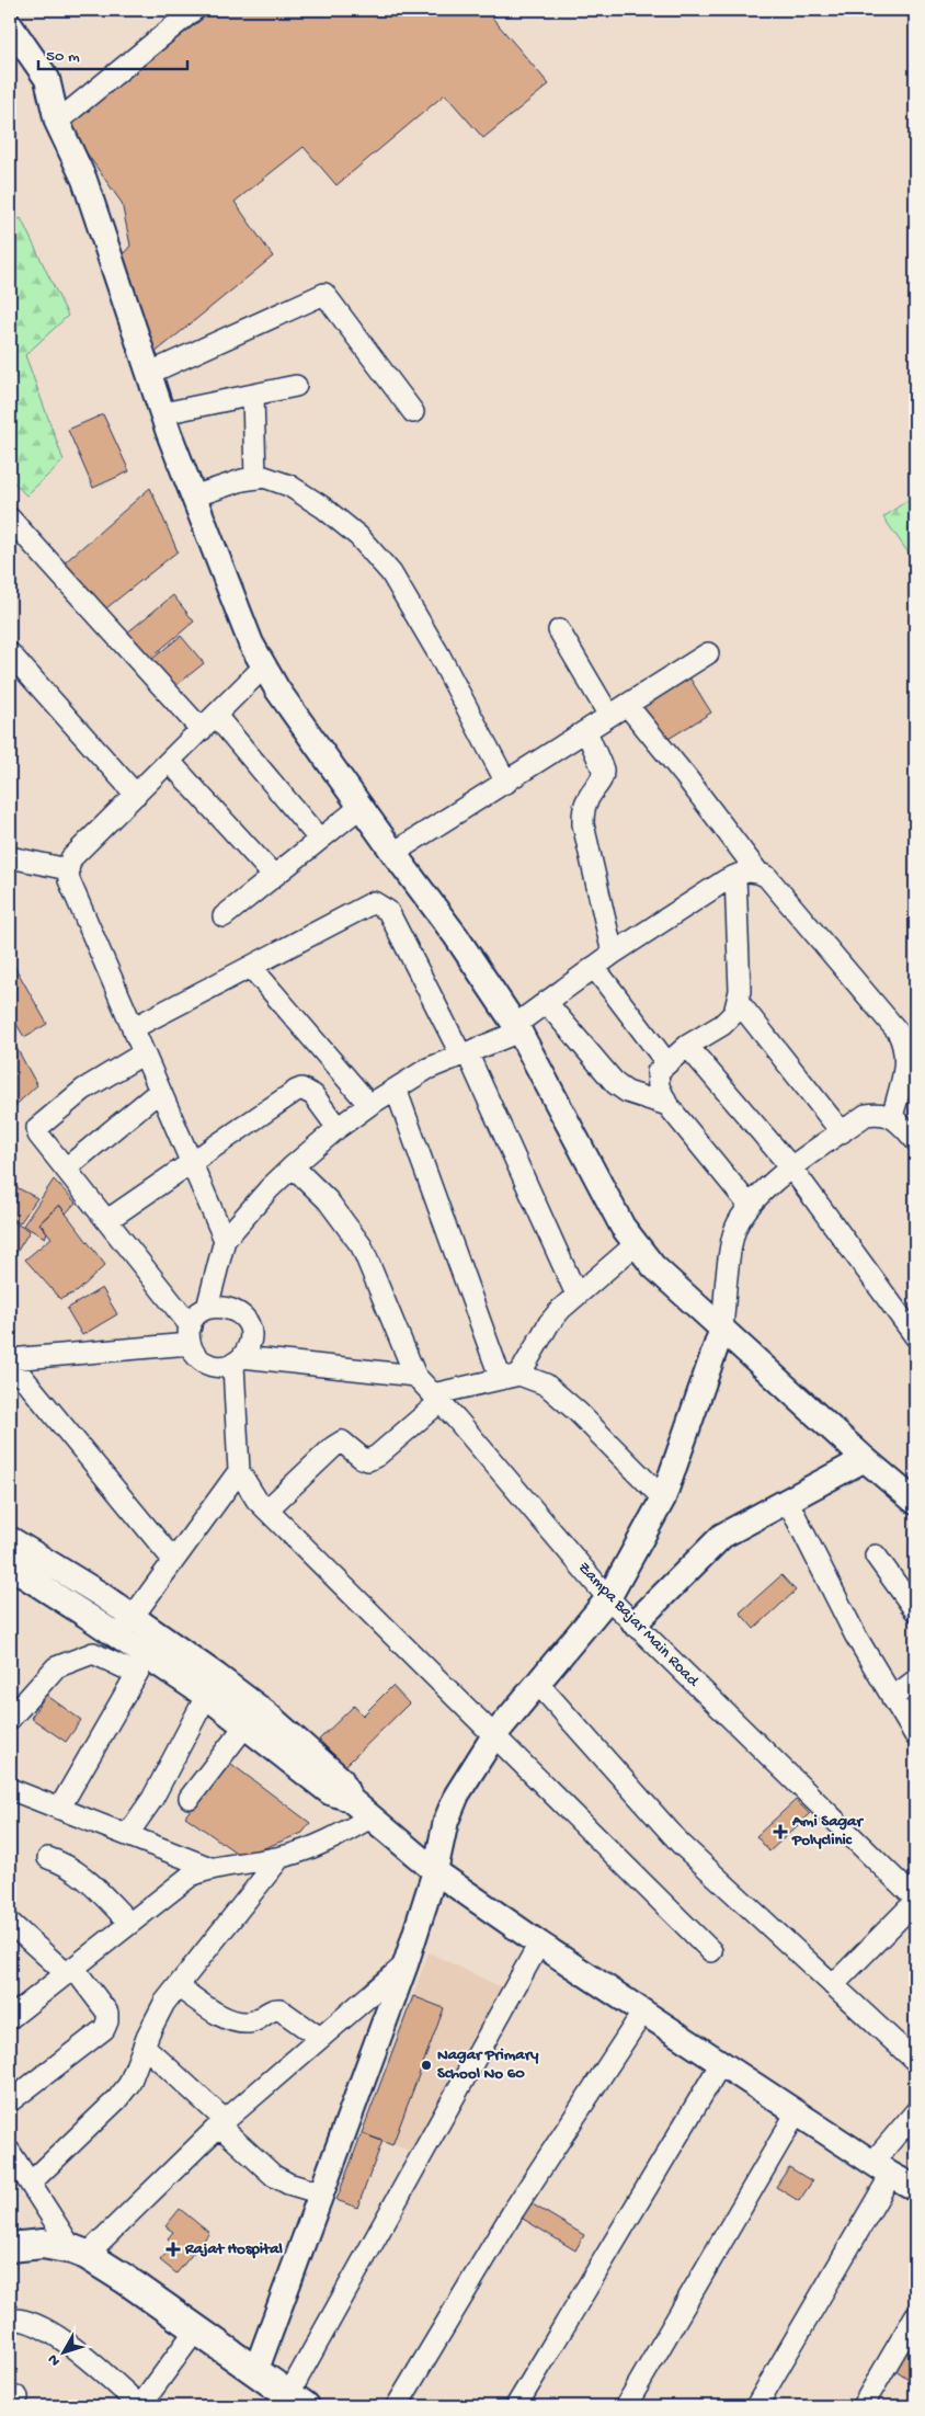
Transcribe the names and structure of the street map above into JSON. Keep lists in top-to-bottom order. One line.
{"streets":{"street":["Zampa Bajar Main Road"]},"places":{"health":["Ami Sagar Polyclinic","Rajat Hospital"],"other":["Nagar Primary School No 60"]},"scale_bar":"50 m","north":"bottom left"}
